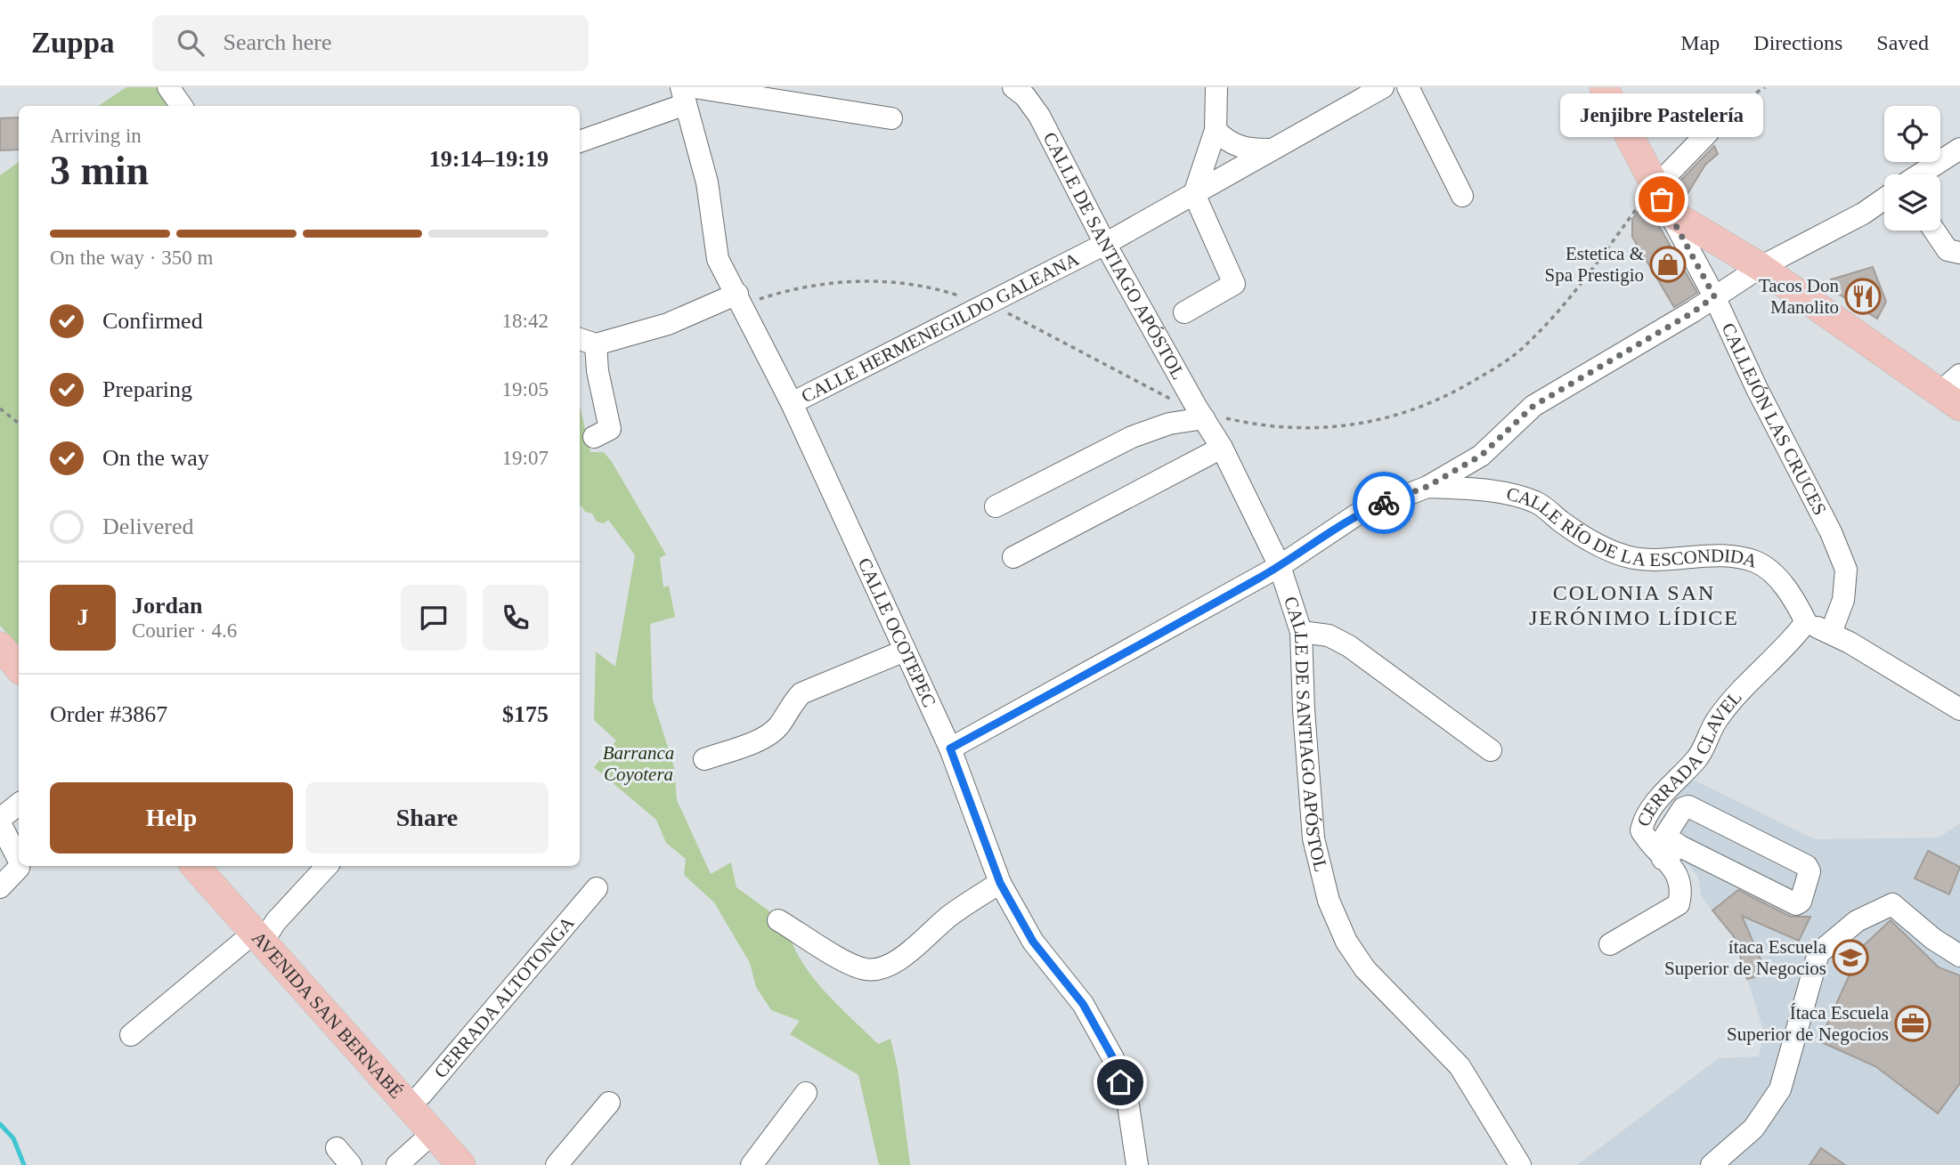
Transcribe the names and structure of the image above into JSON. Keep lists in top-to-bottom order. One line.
{"streets":{"main road":["AVENIDA SAN BERNABÉ"],"street":["CALLE DE SANTIAGO APÓSTOL","CALLE HERMENEGILDO GALEANA","CALLEJÓN LAS CRUCES","CALLE RÍO DE LA ESCONDIDA","CALLE OCOTEPEC","CERRADA CLAVEL","CERRADA ALTOTONGA"]},"crossings":[["CALLE DE SANTIAGO APÓSTOL","CALLE HERMENEGILDO GALEANA"],["CALLE HERMENEGILDO GALEANA","CALLE OCOTEPEC"],["CALLE RÍO DE LA ESCONDIDA","CERRADA CLAVEL"],["CERRADA ALTOTONGA","AVENIDA SAN BERNABÉ"]],"districts":["COLONIA SAN JERÓNIMO LÍDICE"],"parks":["Barranca Coyotera"],"places":{"other":["Jenjibre Pastelería"],"shop":["Estetica & Spa Prestigio"],"restaurant":["Tacos Don Manolito"],"school or university":["ítaca Escuela Superior de Negocios"],"office":["Ítaca Escuela Superior de Negocios"]},"page":{"header":"Zuppa","search":"Search here","nav":["Map","Directions","Saved"],"bubble":"Jenjibre Pastelería","heading":["3 min","Arriving in","19:14–19:19"],"panel":["Jordan","Courier · 4.6","Order #3867","$175"],"bar":"On the way · 350 m","list":[["Confirmed","18:42"],["Preparing","19:05"],["On the way","19:07"],"Delivered"],"round":"J","buttons":["Help","Share"]}}
